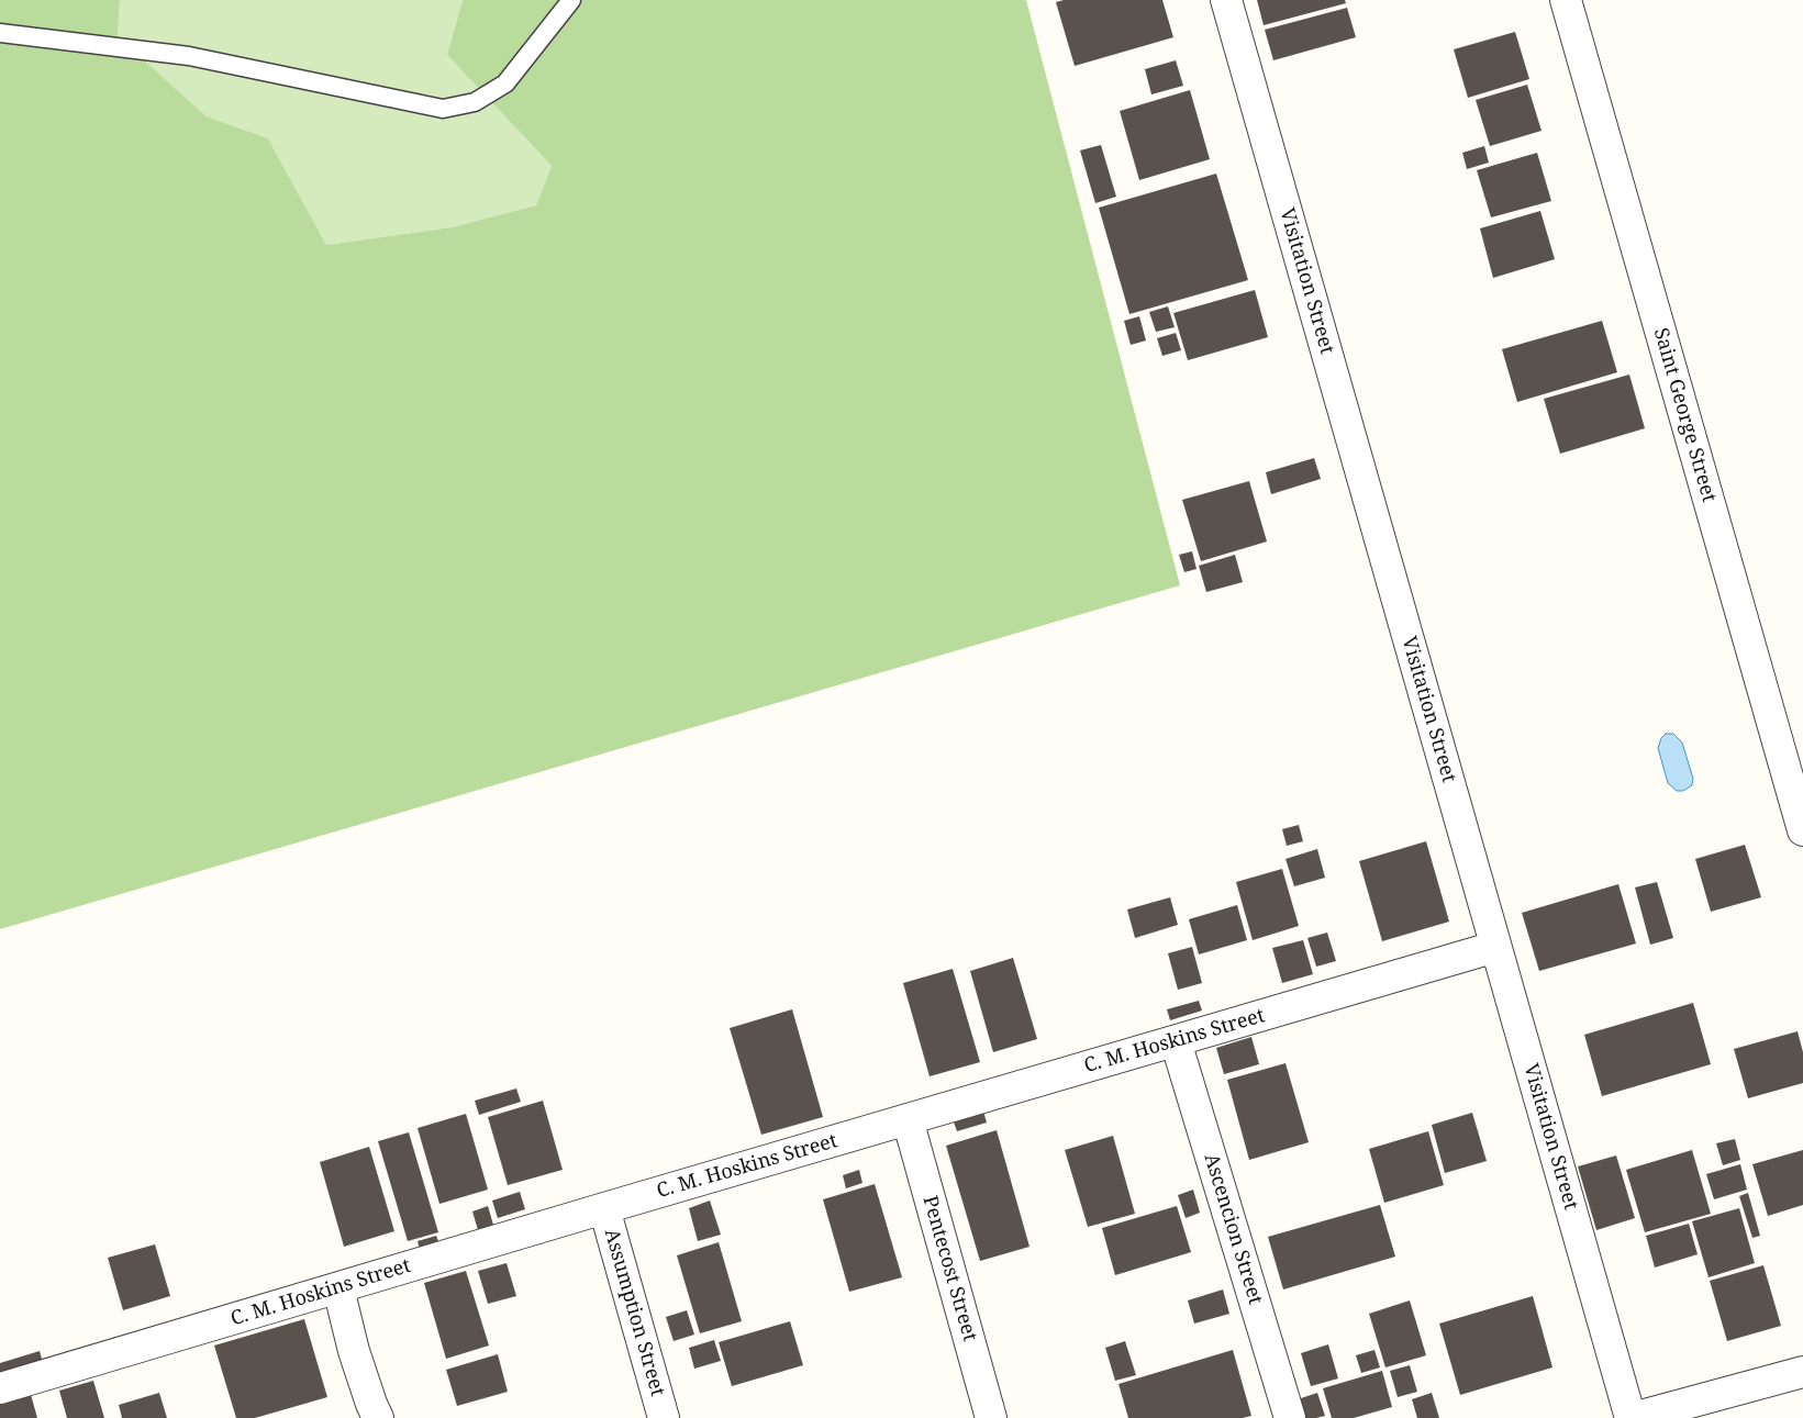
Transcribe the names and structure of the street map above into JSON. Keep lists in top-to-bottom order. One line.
{"streets":{"street":["Visitation Street","Saint George Street","C. M. Hoskins Street","Ascencion Street","Pentecost Street","Assumption Street"]},"crossings":[["Visitation Street","C. M. Hoskins Street"],["C. M. Hoskins Street","Ascencion Street"],["C. M. Hoskins Street","Pentecost Street"],["C. M. Hoskins Street","Assumption Street"]]}
